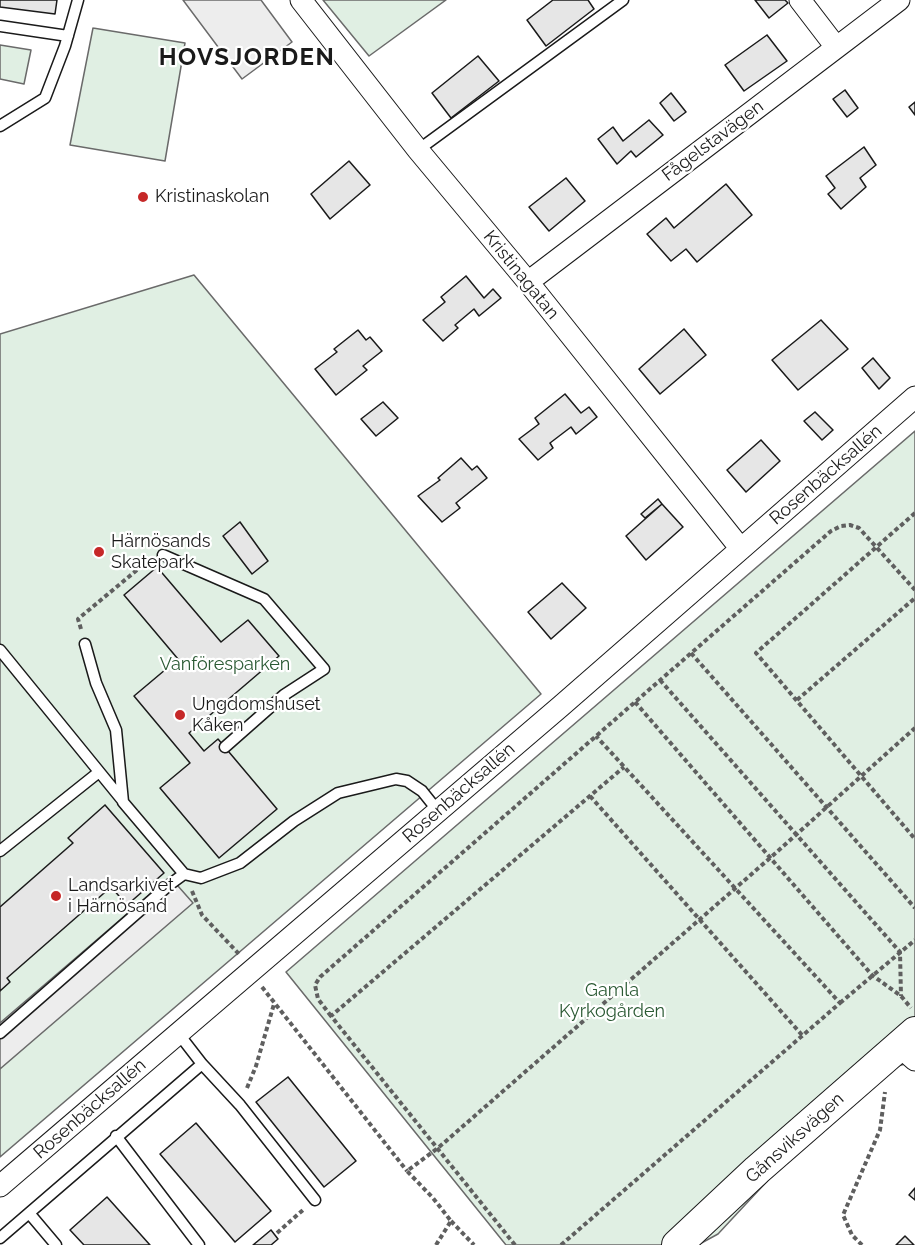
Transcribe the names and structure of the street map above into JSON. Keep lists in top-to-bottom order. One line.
{"streets":{"main road":["Gånsviksvägen"],"street":["Fågelstavägen","Kristinagatan","Rosenbäcksallén"]},"crossings":[["Fågelstavägen","Kristinagatan"],["Kristinagatan","Rosenbäcksallén"]],"districts":["HOVSJORDEN"],"parks":["Vanföresparken","Gamla Kyrkogården"],"places":["Kristinaskolan","Härnösands Skatepark","Ungdomshuset Kåken","Landsarkivet i Härnösand"]}
